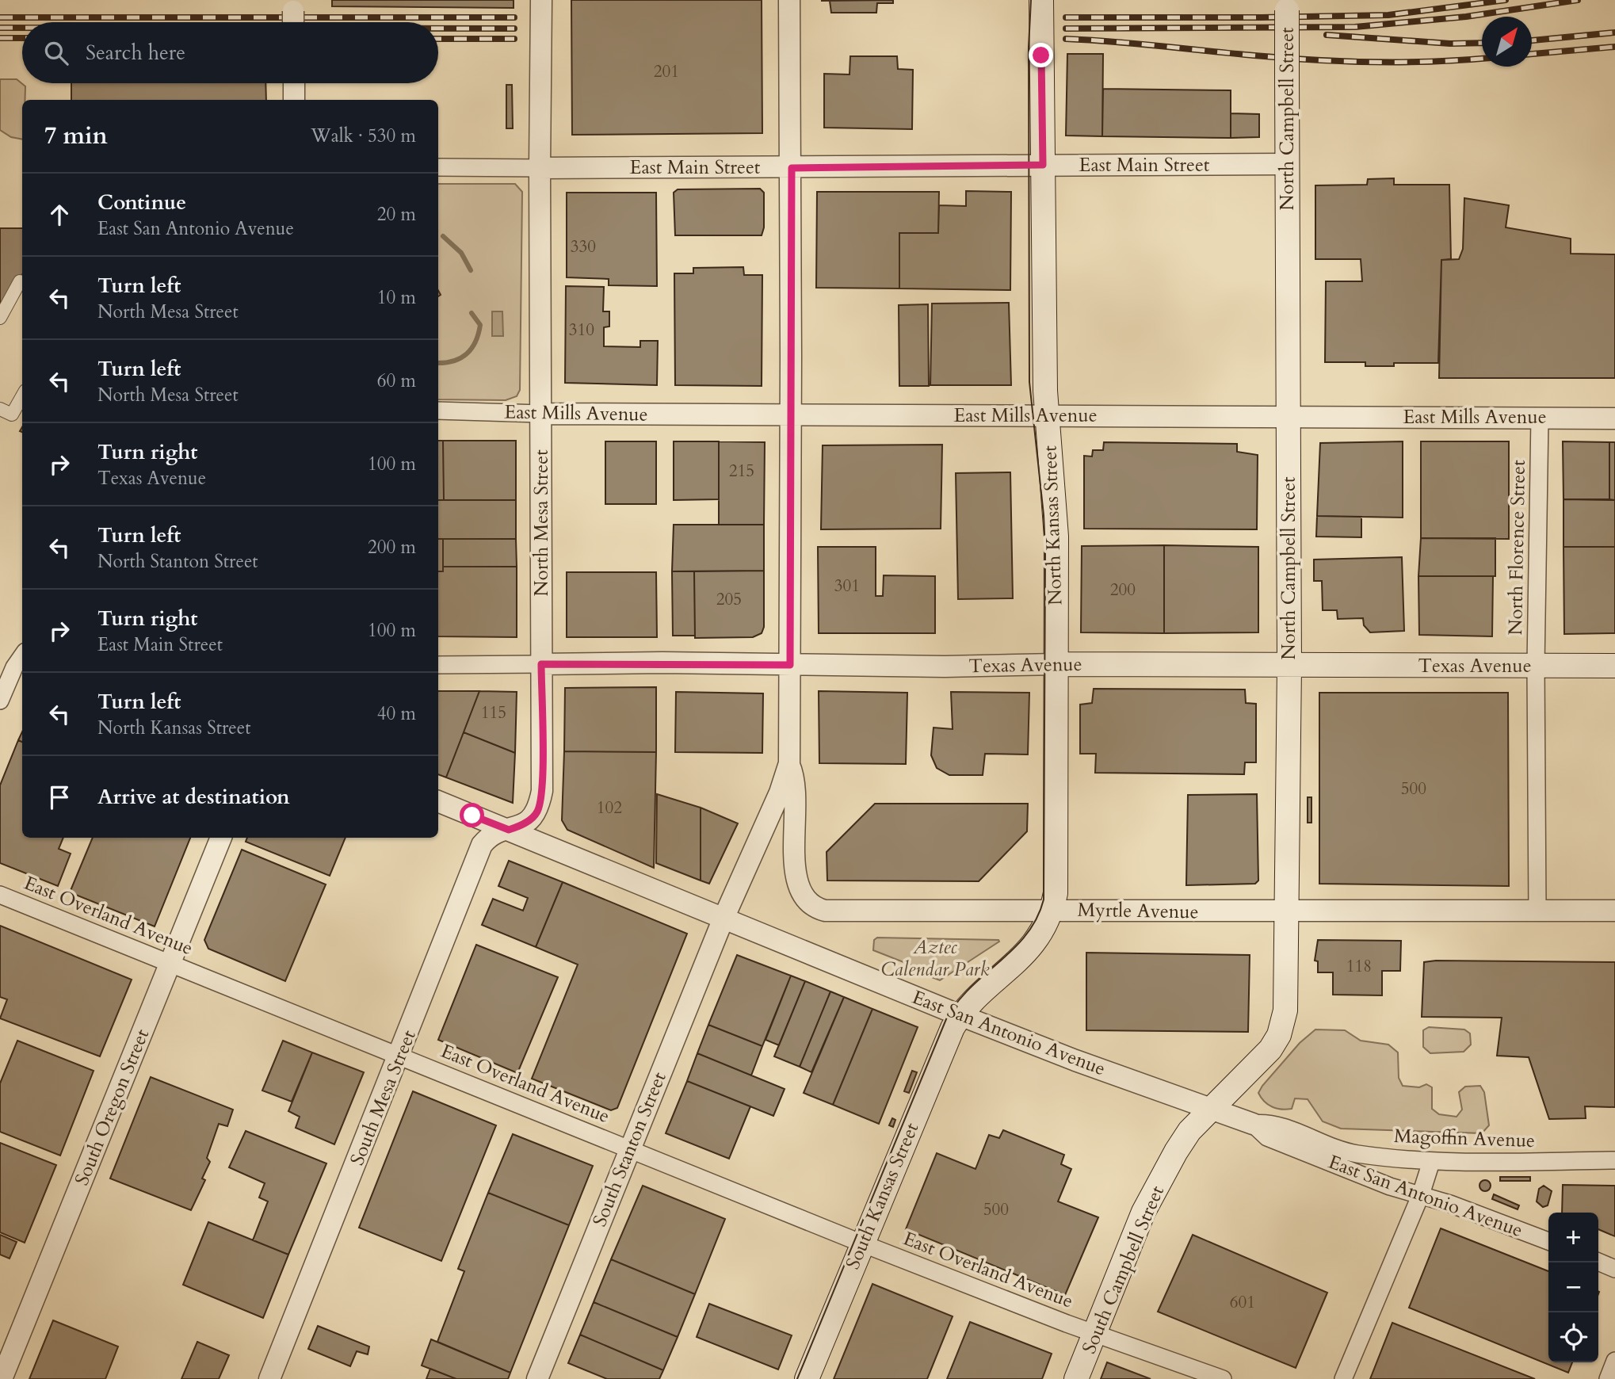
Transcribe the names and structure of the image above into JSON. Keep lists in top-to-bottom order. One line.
{"streets":{"main road":["North Campbell Street","North Kansas Street","Texas Avenue","South Kansas Street","South Campbell Street"],"street":["East Main Street","East Mills Avenue","North Mesa Street","North Florence Street","Myrtle Avenue","East Overland Avenue","East San Antonio Avenue","South Mesa Street","South Oregon Street","Magoffin Avenue","South Stanton Street"]},"crossings":[["North Campbell Street","East Main Street"],["North Campbell Street","East Mills Avenue"],["North Campbell Street","Texas Avenue"],["North Campbell Street","Myrtle Avenue"],["North Campbell Street","East San Antonio Avenue"],["North Campbell Street","South Campbell Street"],["East Main Street","North Mesa Street"],["East Main Street","North Kansas Street"],["East Mills Avenue","North Mesa Street"],["East Mills Avenue","North Kansas Street"],["East Mills Avenue","North Florence Street"],["North Mesa Street","Texas Avenue"],["North Mesa Street","East San Antonio Avenue"],["North Mesa Street","South Mesa Street"],["North Kansas Street","Texas Avenue"],["North Kansas Street","Myrtle Avenue"],["North Kansas Street","East San Antonio Avenue"],["North Kansas Street","South Kansas Street"],["North Florence Street","Texas Avenue"],["North Florence Street","Myrtle Avenue"],["Myrtle Avenue","South Stanton Street"],["East Overland Avenue","South Mesa Street"],["East Overland Avenue","South Oregon Street"],["East Overland Avenue","South Stanton Street"],["East Overland Avenue","South Kansas Street"],["East Overland Avenue","South Campbell Street"],["East San Antonio Avenue","South Mesa Street"],["East San Antonio Avenue","Magoffin Avenue"],["East San Antonio Avenue","South Stanton Street"],["East San Antonio Avenue","South Kansas Street"],["East San Antonio Avenue","South Campbell Street"]],"parks":["Aztec Calendar Park"],"house_numbers":["201","330","310","215","301","200","205","115","500","102","118","500","601"],"north":"top right","page":{"search":"Search here","heading":["7 min","Walk · 530 m"],"list":[["Continue","East San Antonio Avenue","20 m"],["Turn left","North Mesa Street","10 m"],["Turn left","North Mesa Street","60 m"],["Turn right","Texas Avenue","100 m"],["Turn left","North Stanton Street","200 m"],["Turn right","East Main Street","100 m"],["Turn left","North Kansas Street","40 m"],"Arrive at destination"],"map_buttons":["+","−"]}}
